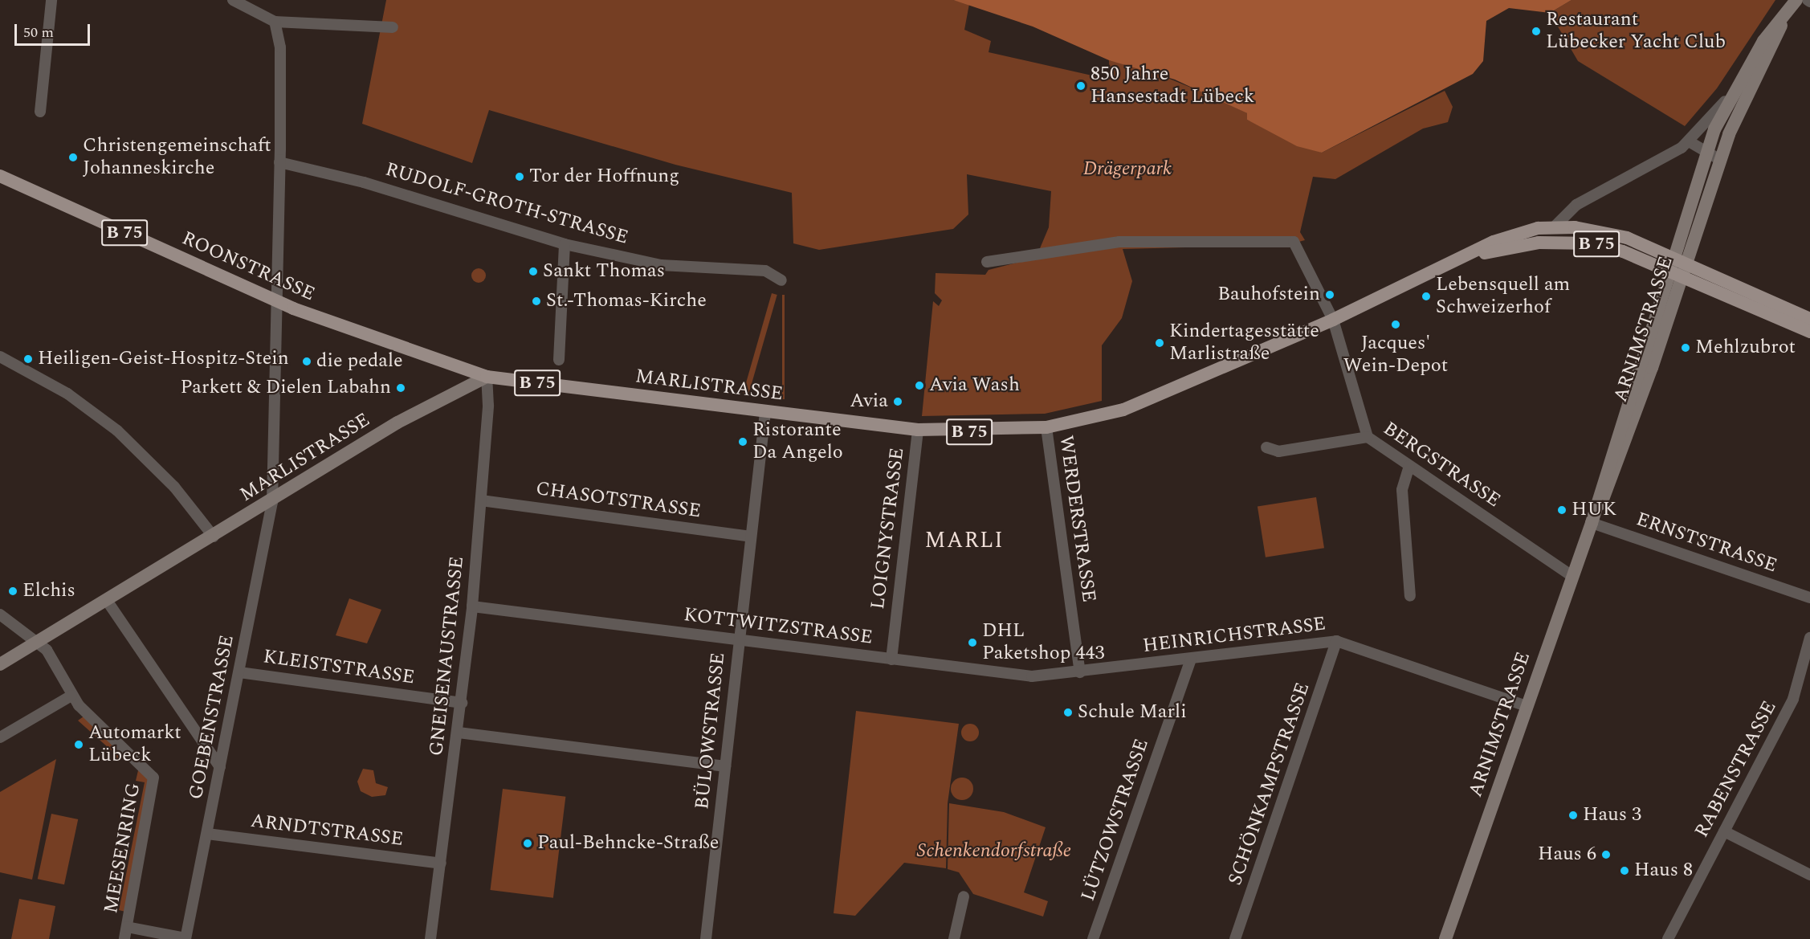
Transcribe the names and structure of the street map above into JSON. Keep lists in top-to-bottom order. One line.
{"streets":{"main road":["B 75","ROONSTRASSE","ARNIMSTRASSE","MARLISTRASSE"],"street":["RUDOLF-GROTH-STRASSE","BERGSTRASSE","CHASOTSTRASSE","WERDERSTRASSE","LOIGNYSTRASSE","ERNSTSTRASSE","KOTTWITZSTRASSE","HEINRICHSTRASSE","GNEISENAUSTRASSE","KLEISTSTRASSE","GOEBENSTRASSE","BÜLOWSTRASSE","RABENSTRASSE","SCHÖNKAMPSTRASSE","LÜTZOWSTRASSE","ARNDTSTRASSE","MEESENRING"]},"crossings":[["RUDOLF-GROTH-STRASSE","GOEBENSTRASSE"],["B 75","ARNIMSTRASSE"],["B 75","MARLISTRASSE"],["ROONSTRASSE","MARLISTRASSE"],["ROONSTRASSE","GNEISENAUSTRASSE"],["ROONSTRASSE","GOEBENSTRASSE"],["ARNIMSTRASSE","BERGSTRASSE"],["ARNIMSTRASSE","ERNSTSTRASSE"],["ARNIMSTRASSE","HEINRICHSTRASSE"],["MARLISTRASSE","BERGSTRASSE"],["MARLISTRASSE","WERDERSTRASSE"],["MARLISTRASSE","LOIGNYSTRASSE"],["MARLISTRASSE","GNEISENAUSTRASSE"],["MARLISTRASSE","GOEBENSTRASSE"],["MARLISTRASSE","BÜLOWSTRASSE"],["MARLISTRASSE","MEESENRING"],["CHASOTSTRASSE","GNEISENAUSTRASSE"],["CHASOTSTRASSE","BÜLOWSTRASSE"],["WERDERSTRASSE","KOTTWITZSTRASSE"],["WERDERSTRASSE","HEINRICHSTRASSE"],["LOIGNYSTRASSE","KOTTWITZSTRASSE"],["KOTTWITZSTRASSE","HEINRICHSTRASSE"],["KOTTWITZSTRASSE","GNEISENAUSTRASSE"],["KOTTWITZSTRASSE","BÜLOWSTRASSE"],["HEINRICHSTRASSE","SCHÖNKAMPSTRASSE"],["HEINRICHSTRASSE","LÜTZOWSTRASSE"],["GNEISENAUSTRASSE","KLEISTSTRASSE"],["GNEISENAUSTRASSE","ARNDTSTRASSE"],["KLEISTSTRASSE","GOEBENSTRASSE"],["GOEBENSTRASSE","ARNDTSTRASSE"],["GOEBENSTRASSE","MEESENRING"]],"districts":["MARLI"],"parks":["Drägerpark","Schenkendorfstraße"],"places":["Restaurant Lübecker Yacht Club","850 Jahre Hansestadt Lübeck","Christengemeinschaft Johanneskirche","Tor der Hoffnung","Sankt Thomas","Bauhofstein","Lebensquell am Schweizerhof","St.-Thomas-Kirche","Jacques' Wein-Depot","Kindertagesstätte Marlistraße","Mehlzubrot","Heiligen-Geist-Hospitz-Stein","die pedale","Avia Wash","Parkett & Dielen Labahn","Avia","Ristorante Da Angelo","HUK","Elchis","DHL Paketshop 443","Schule Marli","Automarkt Lübeck","Haus 3","Paul-Behncke-Straße","Haus 6","Haus 8"],"scale_bar":"50 m"}
